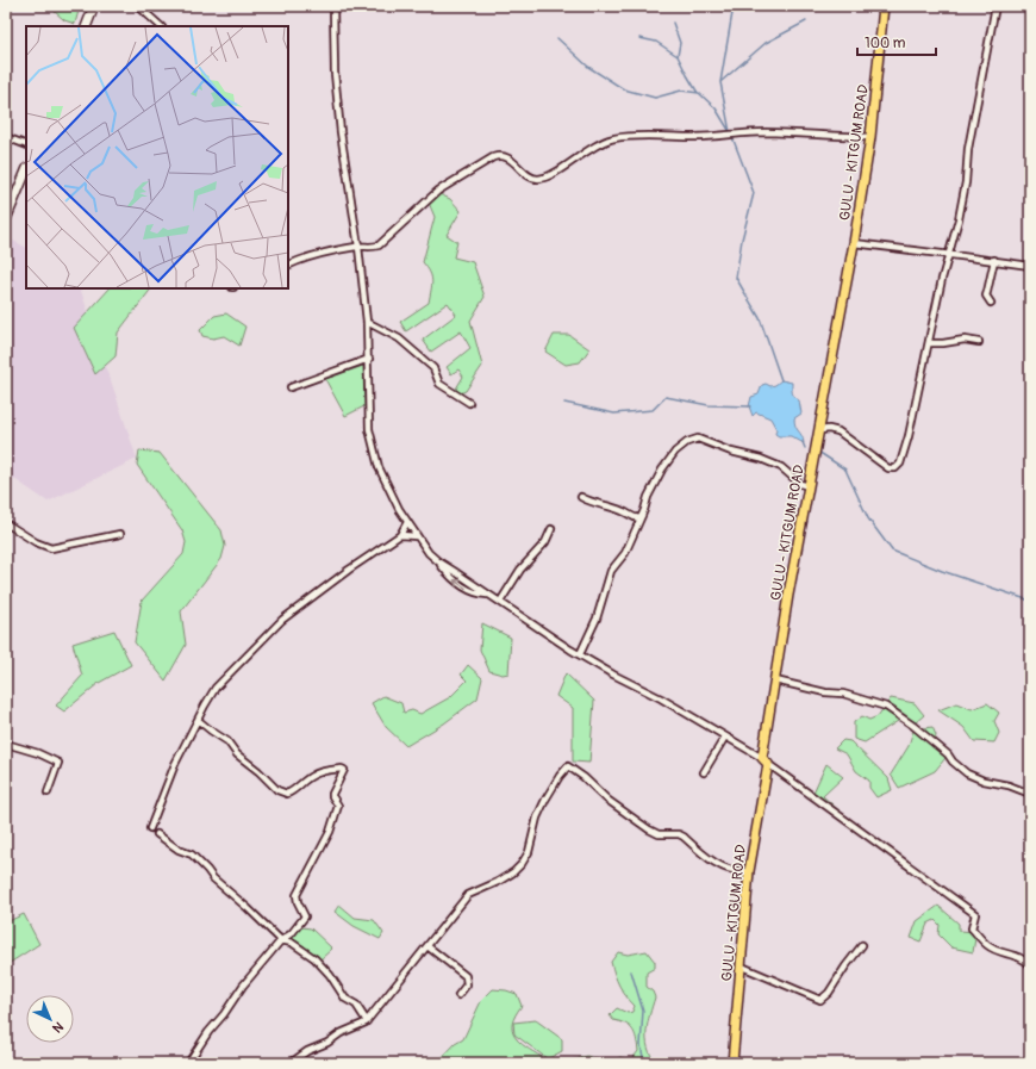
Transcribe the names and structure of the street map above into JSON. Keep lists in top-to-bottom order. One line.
{"streets":{"main road":["GULU - KITGUM ROAD"]},"scale_bar":"100 m","north":"bottom right"}
